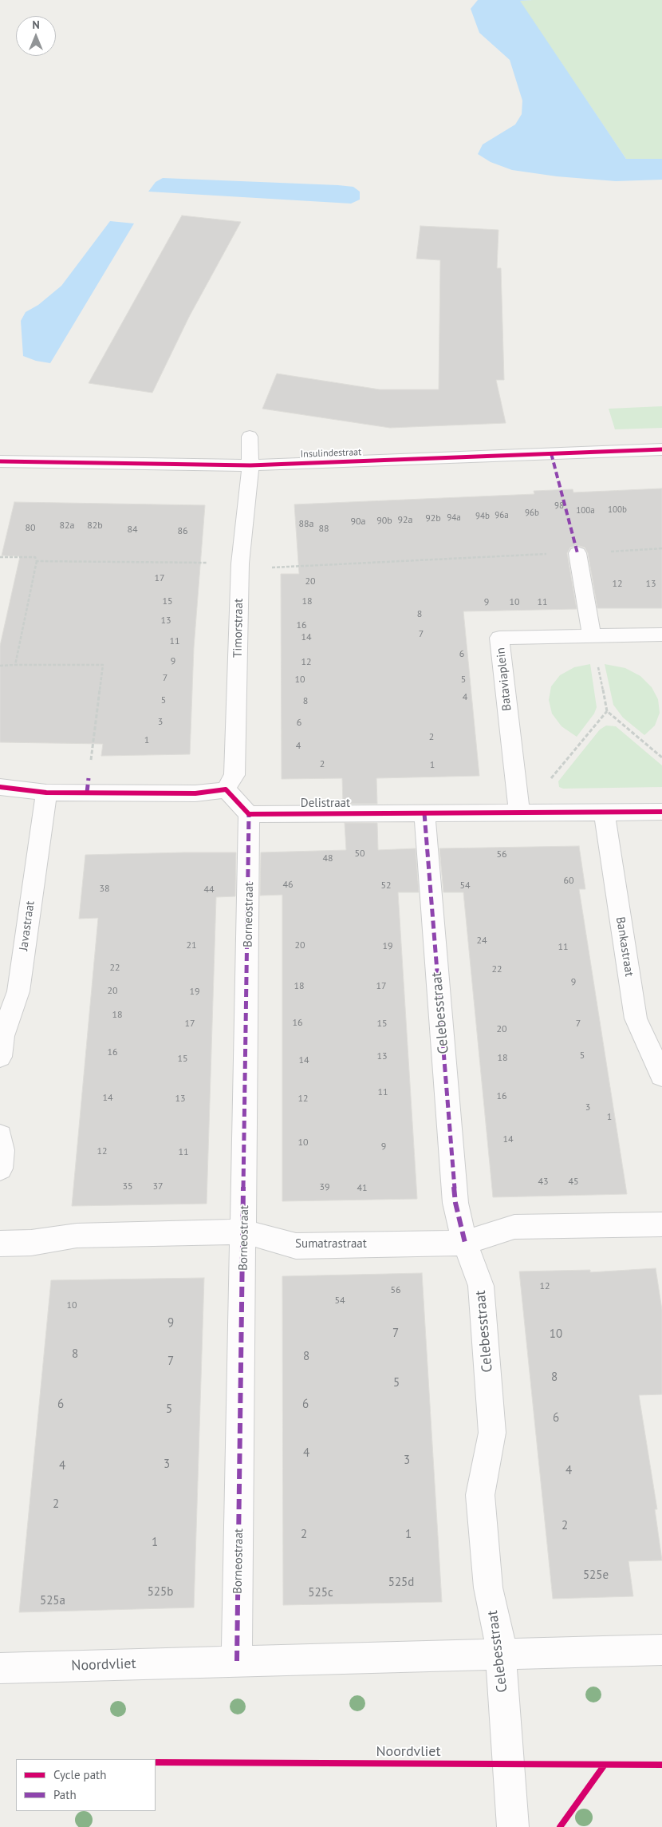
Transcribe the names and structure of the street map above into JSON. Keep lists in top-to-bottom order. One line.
{"streets":{"street":["Insulindestraat","Timorstraat","Bataviaplein","Delistraat","Borneostraat","Javastraat","Bankastraat","Celebesstraat","Sumatrastraat","Noordvliet"]},"crossings":[["Insulindestraat","Timorstraat"],["Bataviaplein","Delistraat"],["Delistraat","Borneostraat"],["Delistraat","Bankastraat"],["Delistraat","Celebesstraat"],["Borneostraat","Sumatrastraat"],["Borneostraat","Noordvliet"],["Celebesstraat","Sumatrastraat"],["Celebesstraat","Noordvliet"]],"house_numbers":["98","100b","100a","96b","96a","94b","94a","92b","92a","90b","90a","88a","82a","82b","80","88","84","86","17","20","12","13","15","18","9","10","11","8","13","16","7","14","11","6","9","12","7","10","5","4","5","8","3","6","2","1","4","2","1","50","56","48","60","46","52","54","38","44","24","21","20","19","11","22","22","9","18","17","20","19","18","16","17","15","7","20","16","5","13","18","15","14","11","16","14","13","12","3","1","14","10","9","12","11","43","45","35","37","39","41","12","56","54","10","9","7","10","8","8","7","8","5","6","6","5","6","4","3","3","4","4","2","2","2","1","1","525e","525d","525b","525c","525a"],"legend":["Cycle path","Path"],"north":"top"}
